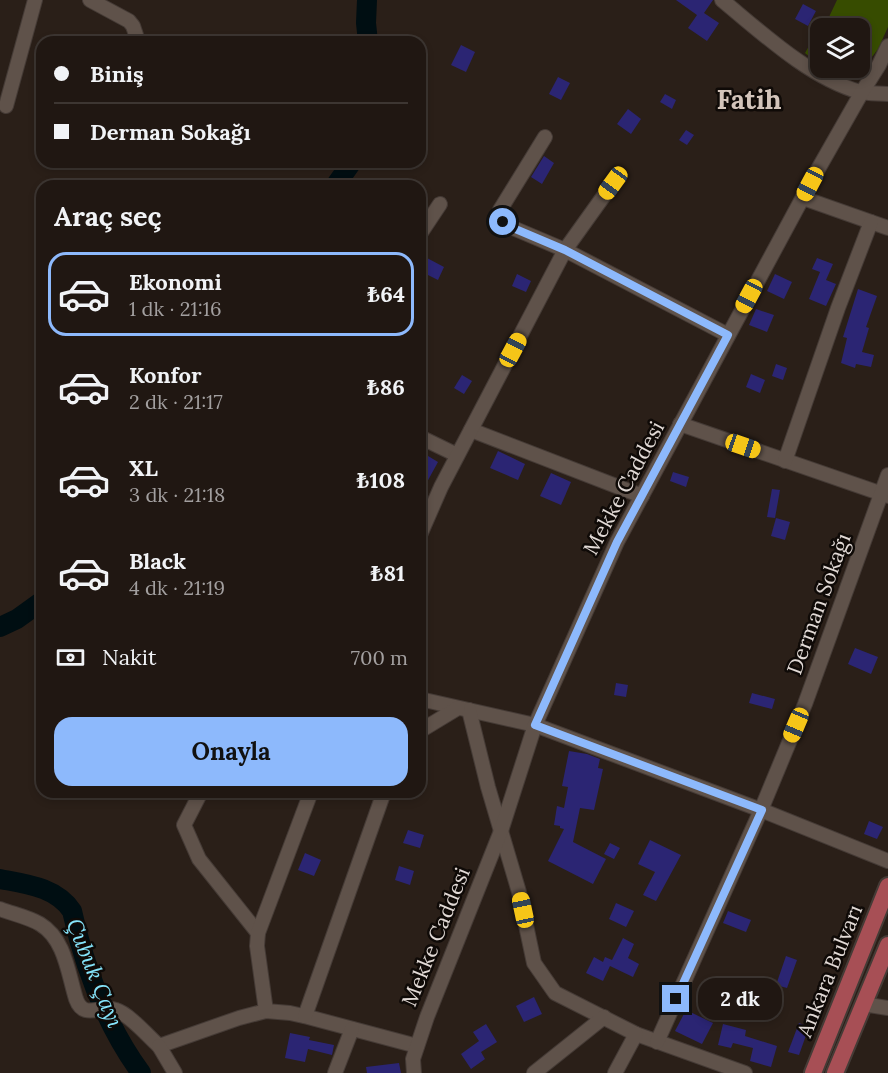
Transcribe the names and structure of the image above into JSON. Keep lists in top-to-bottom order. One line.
{"streets":{"main road":["Ankara Bulvarı"],"street":["Mekke Caddesi","Derman Sokağı"]},"districts":["Fatih"],"water":["Çubuk Çayı"],"page":{"banner":["Biniş","Derman Sokağı"],"heading":"Araç seç","list":[{"name":"Ekonomi","note":"1 dk · 21:16","value":"₺64"},{"name":"Konfor","note":"2 dk · 21:17","value":"₺86"},{"name":"XL","note":"3 dk · 21:18","value":"₺108"},{"name":"Black","note":"4 dk · 21:19","value":"₺81"}],"pay":["Nakit","700 m"],"buttons":"Onayla","bubble":"2 dk"}}
